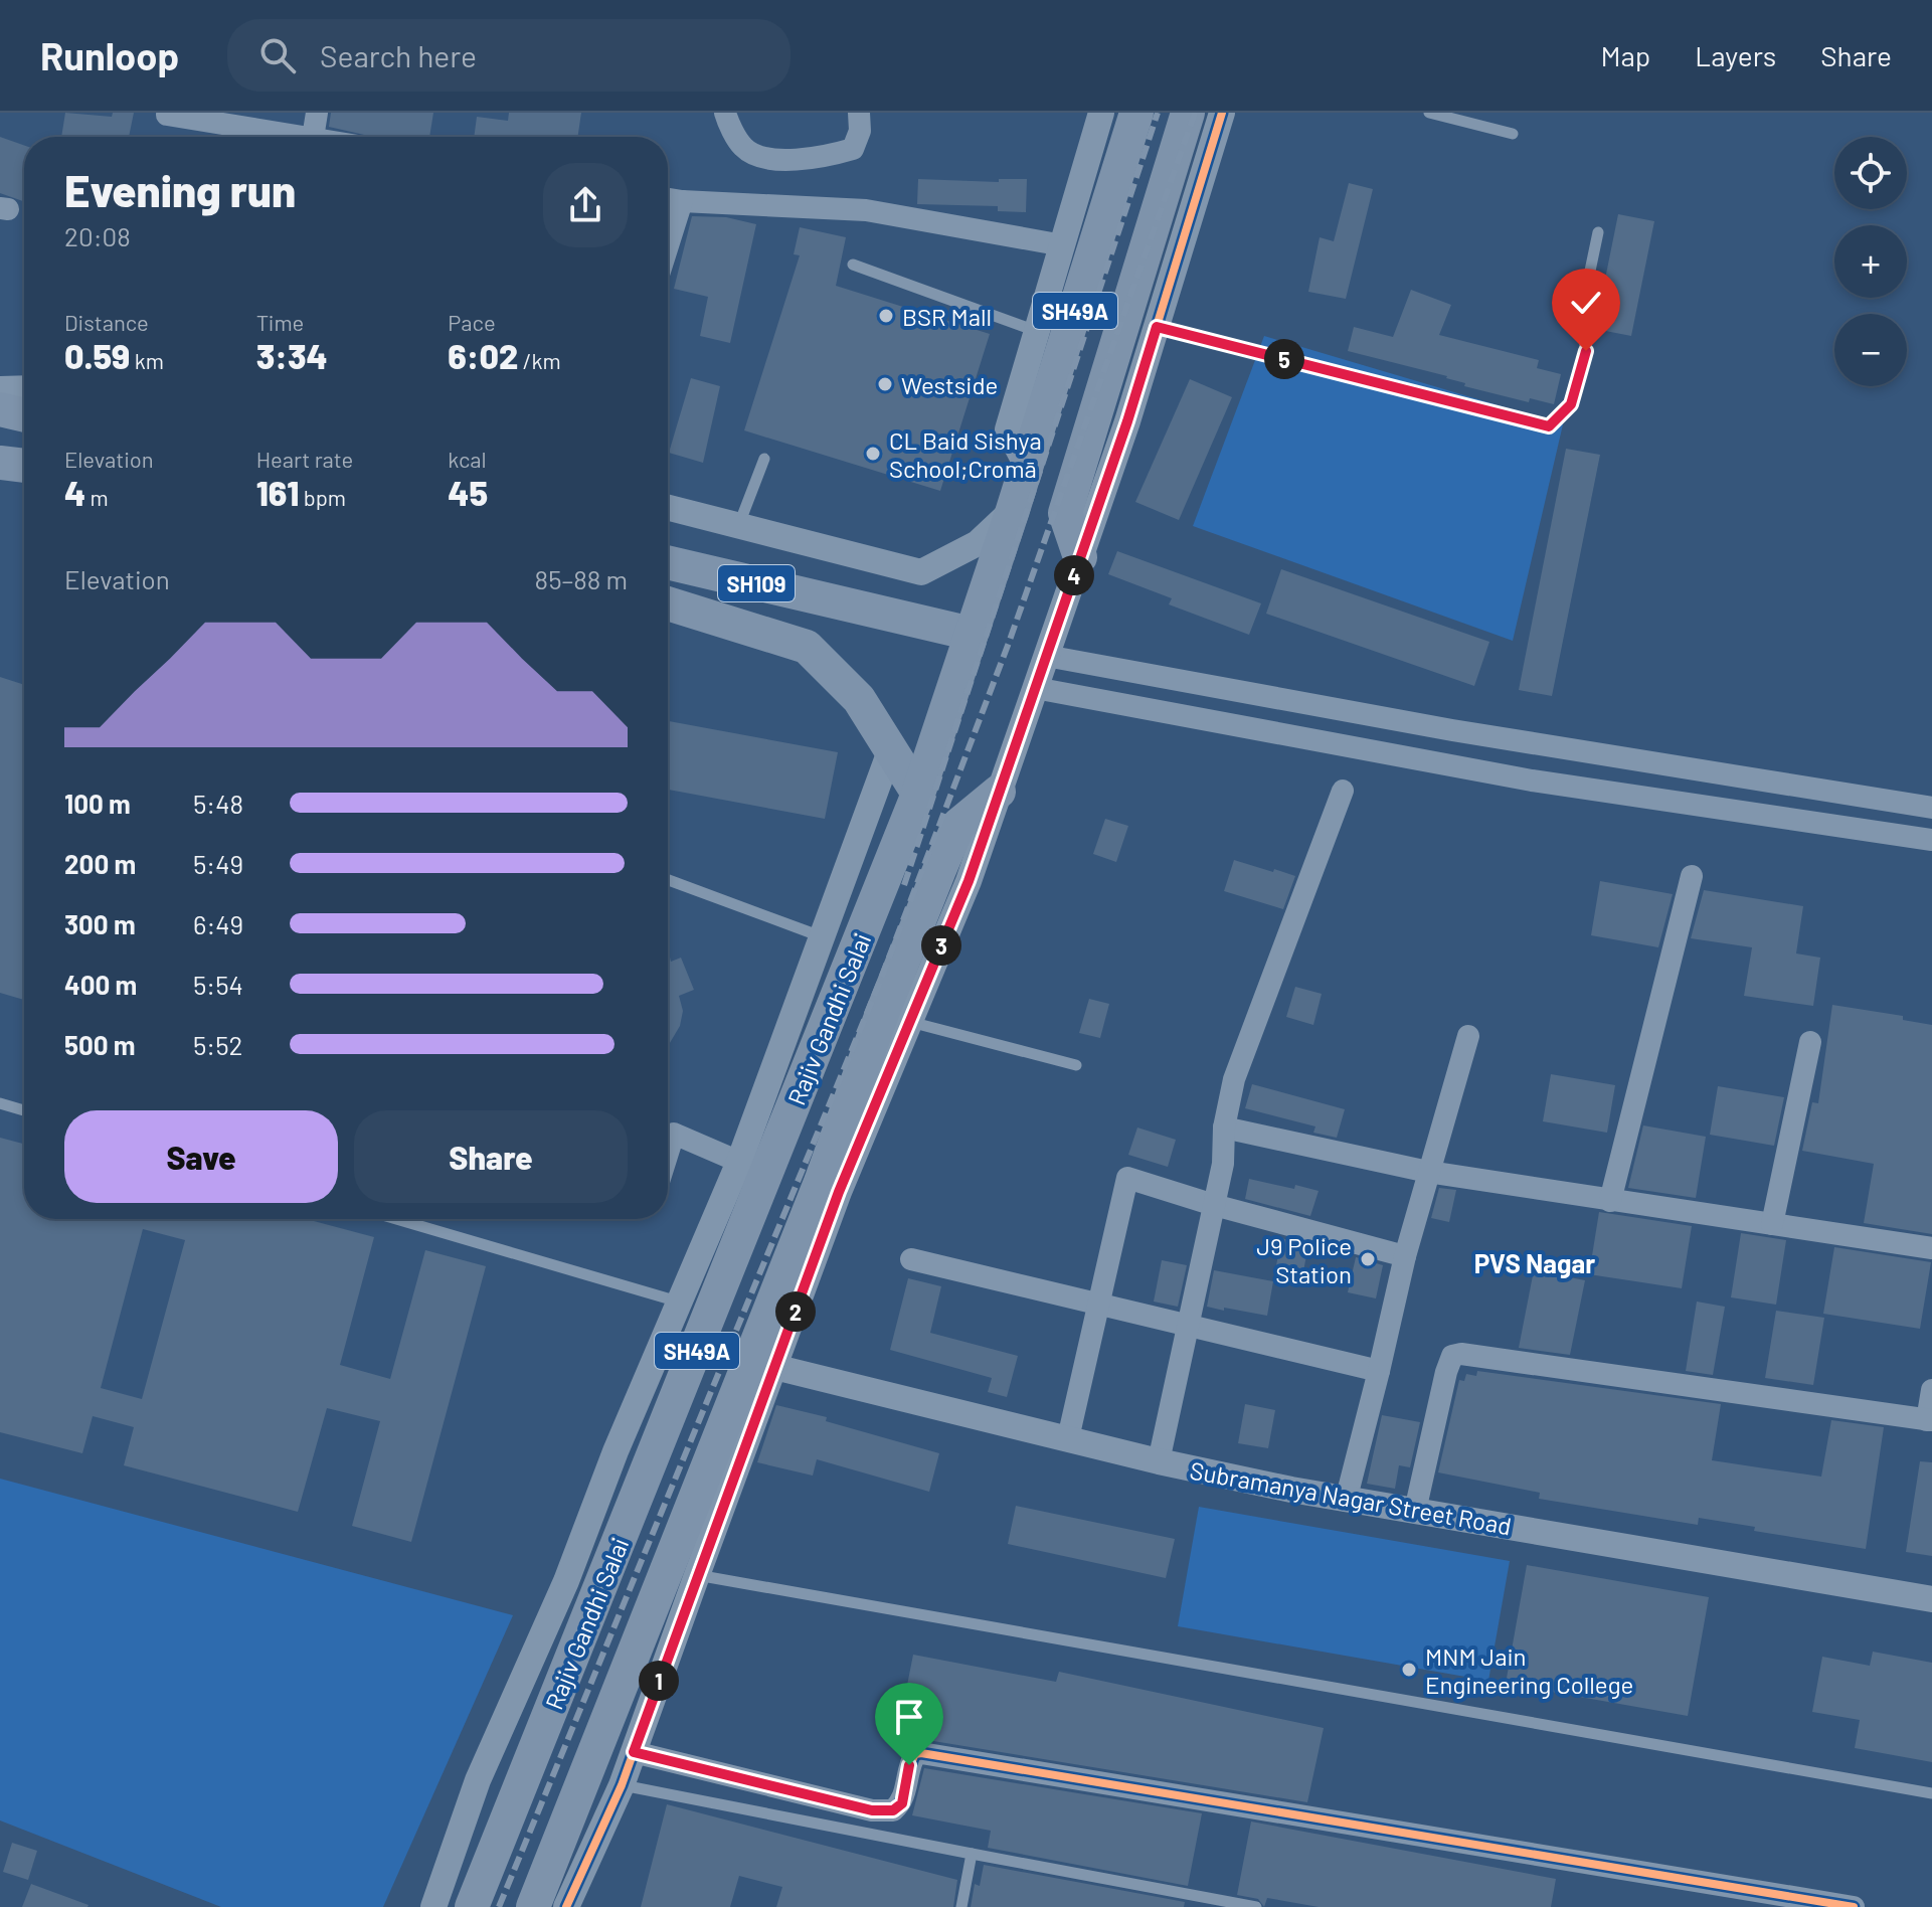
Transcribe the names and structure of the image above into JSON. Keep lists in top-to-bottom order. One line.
{"streets":{"main road":["SH49A","SH109","Rajiv Gandhi Salai"],"street":["Subramanya Nagar Street Road"]},"crossings":[["SH109","Rajiv Gandhi Salai"],["Rajiv Gandhi Salai","Subramanya Nagar Street Road"]],"districts":["PVS Nagar"],"places":["BSR Mall","Westside","CL Baid Sishya School;Cromā","J9 Police Station","MNM Jain Engineering College"],"page":{"header":"Runloop","search":"Search here","nav":["Map","Layers","Share"],"map_buttons":["+","−"],"heading":["Evening run","20:08"],"stats":[["Distance","0.59 km"],["Time","3:34"],["Pace","6:02 /km"],["Elevation","4 m"],["Heart rate","161 bpm"],["kcal","45"]],"pins":["5","4","3","2","1"],"chart":["Elevation","85–88 m"],"list":[{"name":"100 m","note":"5:48"},{"name":"200 m","note":"5:49"},{"name":"300 m","note":"6:49"},{"name":"400 m","note":"5:54"},{"name":"500 m","note":"5:52"}],"buttons":["Save","Share"]}}
